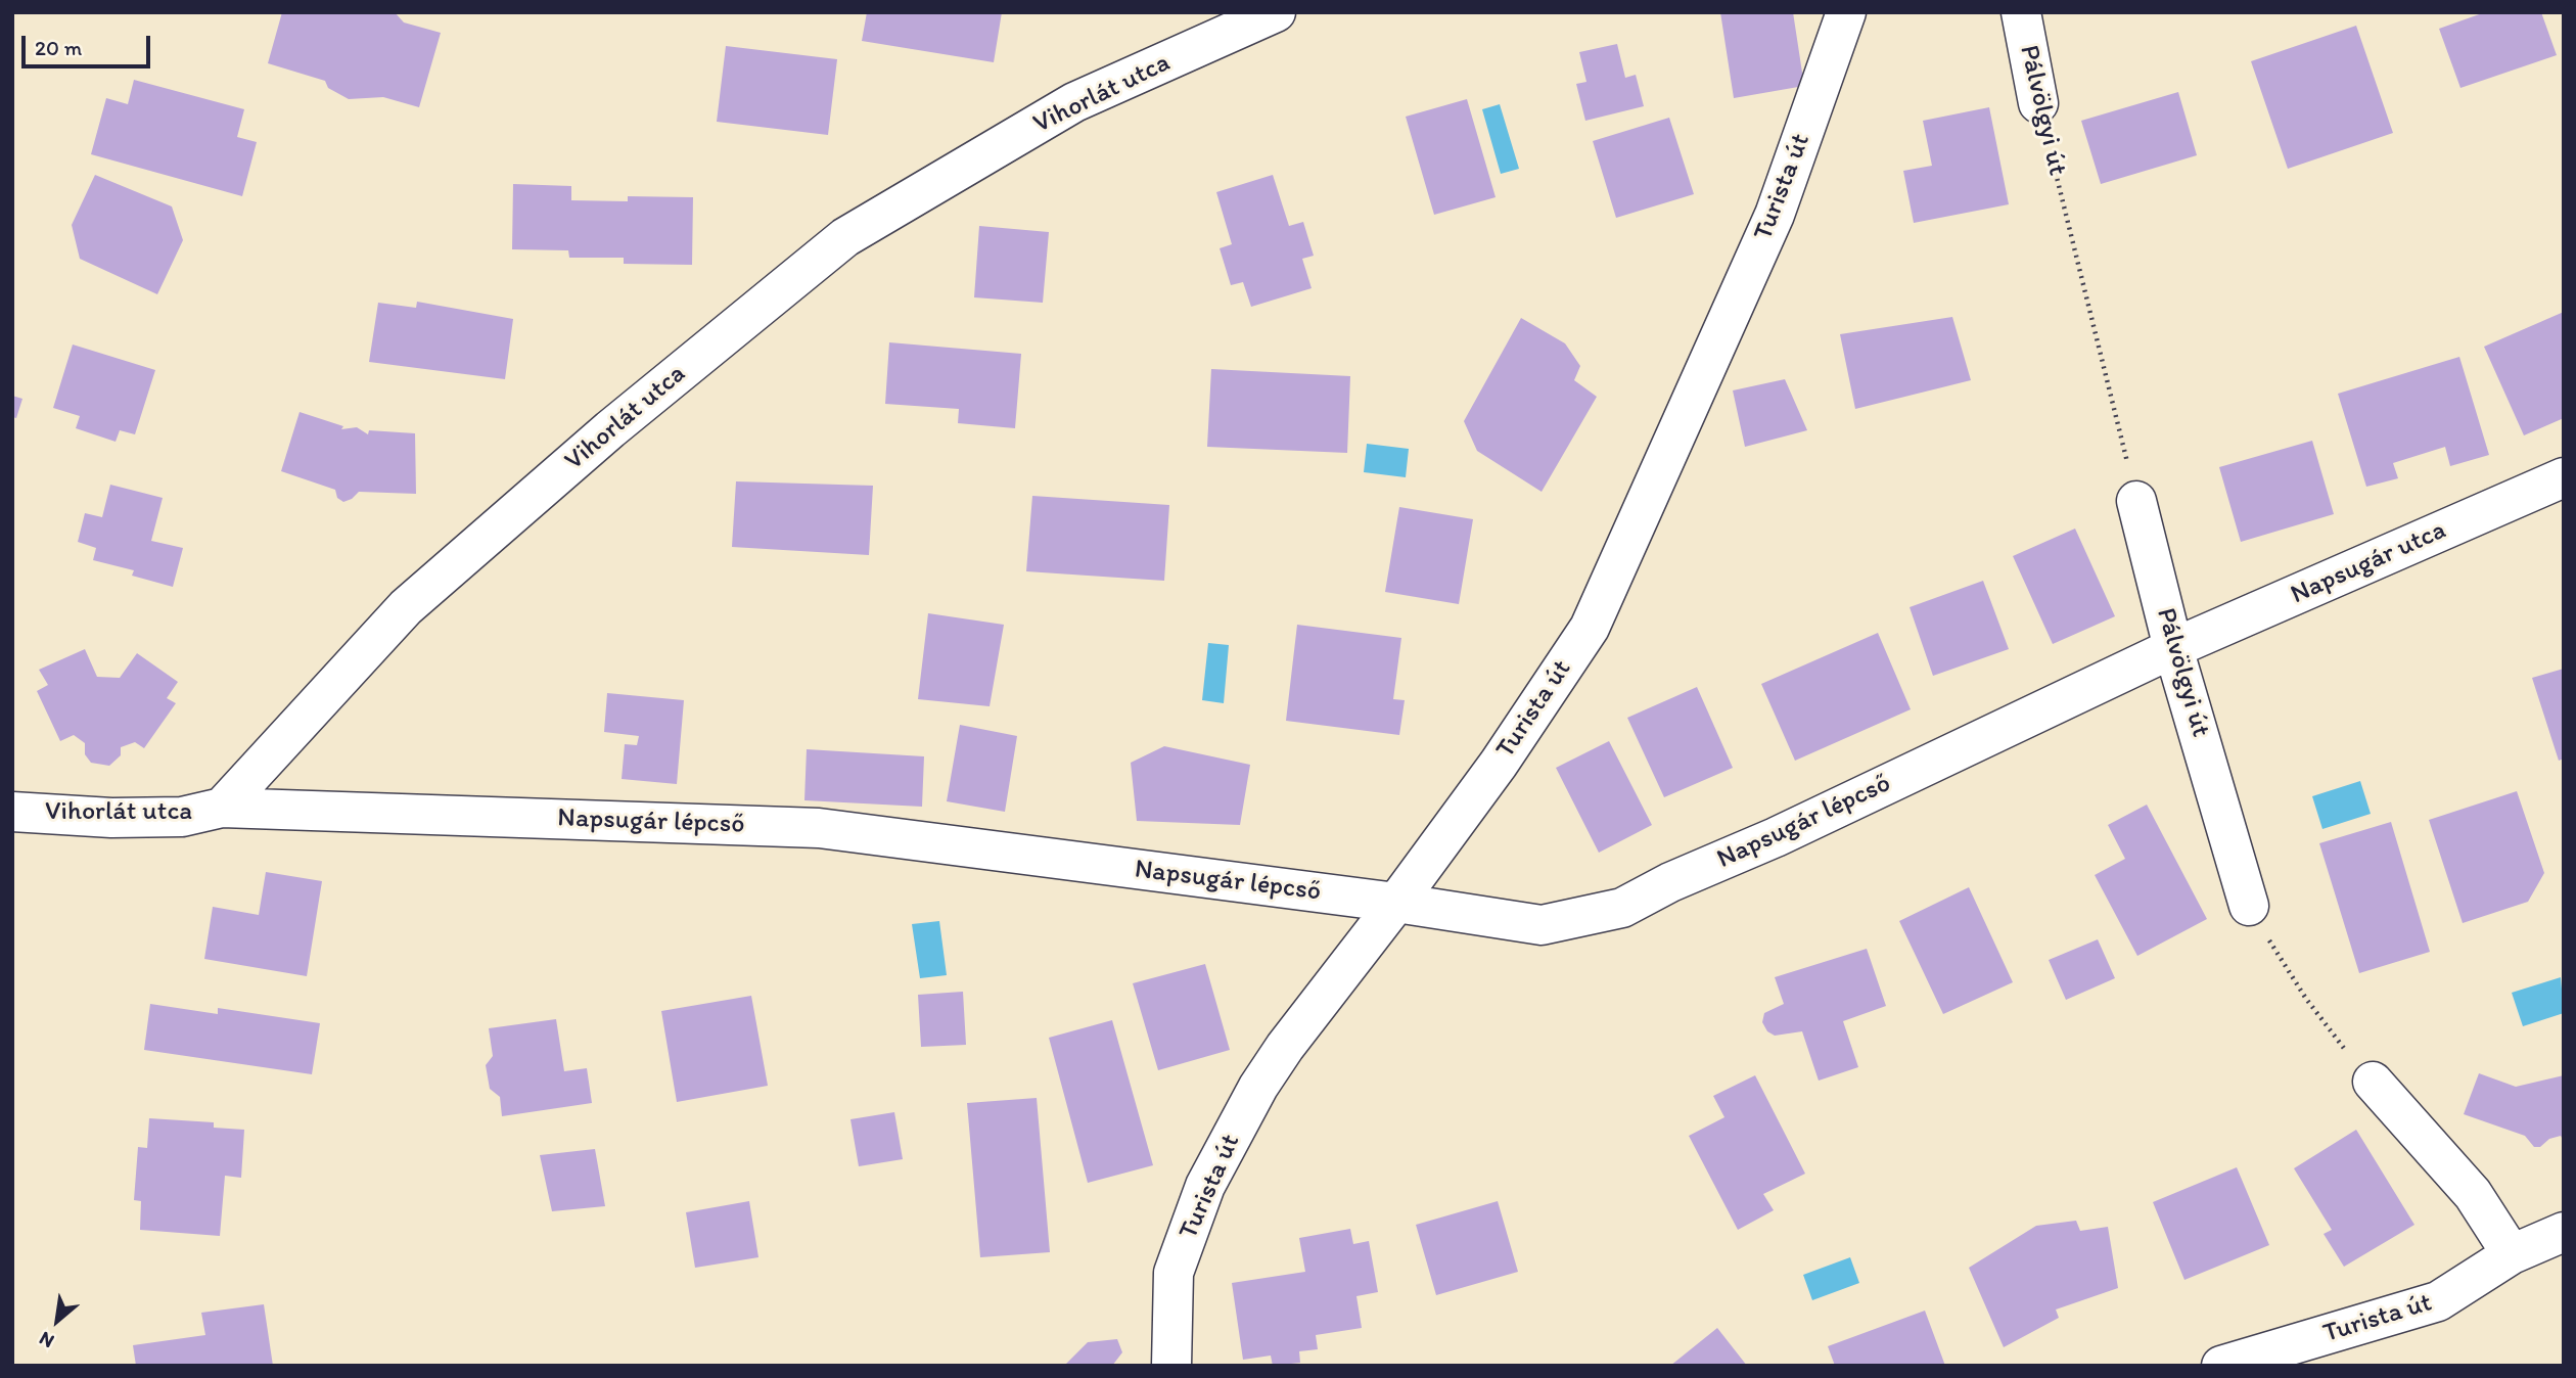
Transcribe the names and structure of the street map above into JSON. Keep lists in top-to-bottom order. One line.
{"streets":{"street":["Vihorlát utca","Pálvölgyi út","Turista út","Napsugár utca","Napsugár lépcső"]},"crossings":[["Vihorlát utca","Napsugár lépcső"],["Pálvölgyi út","Napsugár utca"],["Pálvölgyi út","Napsugár lépcső"],["Turista út","Napsugár lépcső"],["Napsugár utca","Napsugár lépcső"]],"scale_bar":"20 m","north":"bottom left"}
